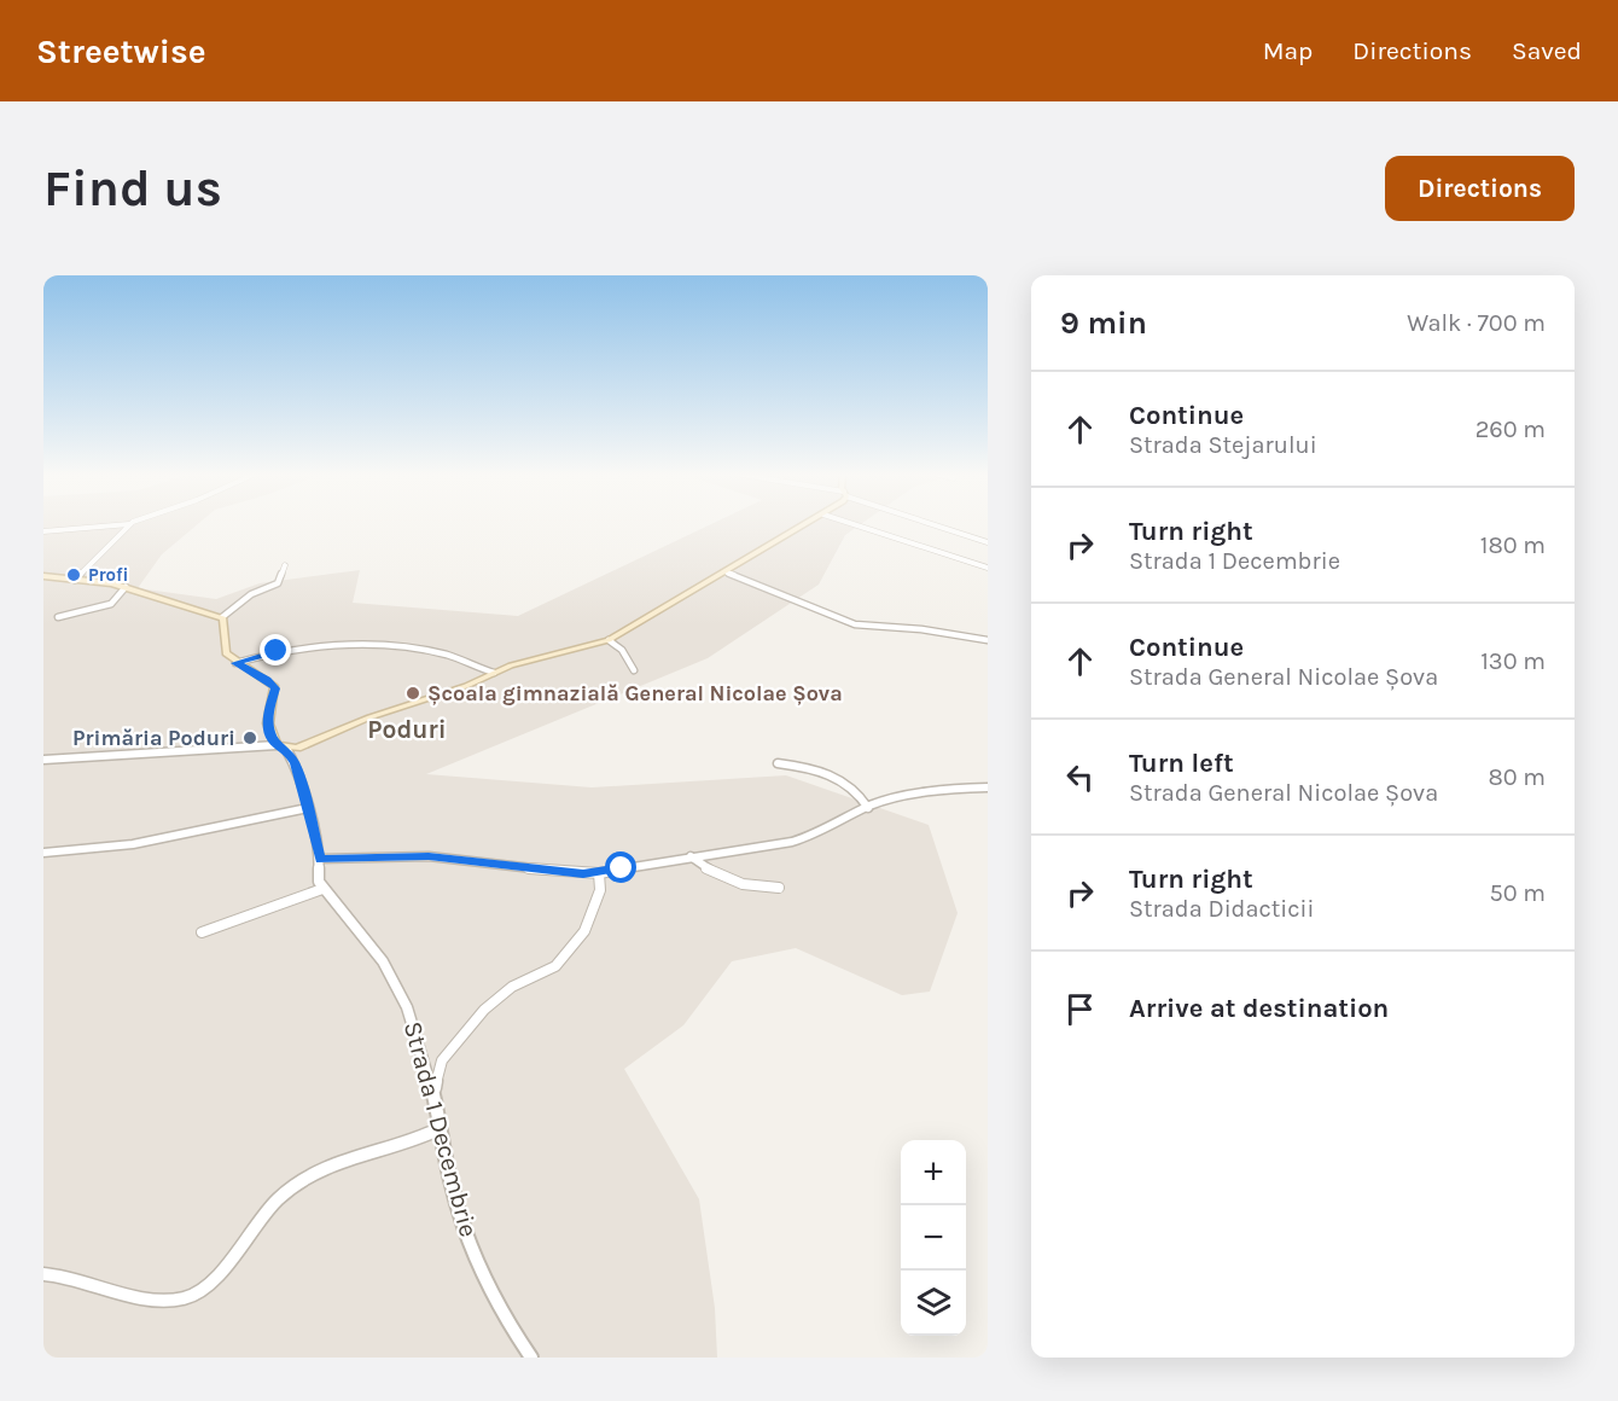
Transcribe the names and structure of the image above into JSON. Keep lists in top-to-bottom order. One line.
{"streets":{"street":["Strada 1 Decembrie"]},"districts":["Poduri"],"places":["Profi","Școala gimnazială General Nicolae Șova","Primăria Poduri"],"page":{"header":"Streetwise","nav":["Map","Directions","Saved"],"buttons":"Directions","title":"Find us","heading":["9 min","Walk · 700 m"],"list":[["Continue","Strada Stejarului","260 m"],["Turn right","Strada 1 Decembrie","180 m"],["Continue","Strada General Nicolae Șova","130 m"],["Turn left","Strada General Nicolae Șova","80 m"],["Turn right","Strada Didacticii","50 m"],"Arrive at destination"],"map_buttons":["+","−"]}}
